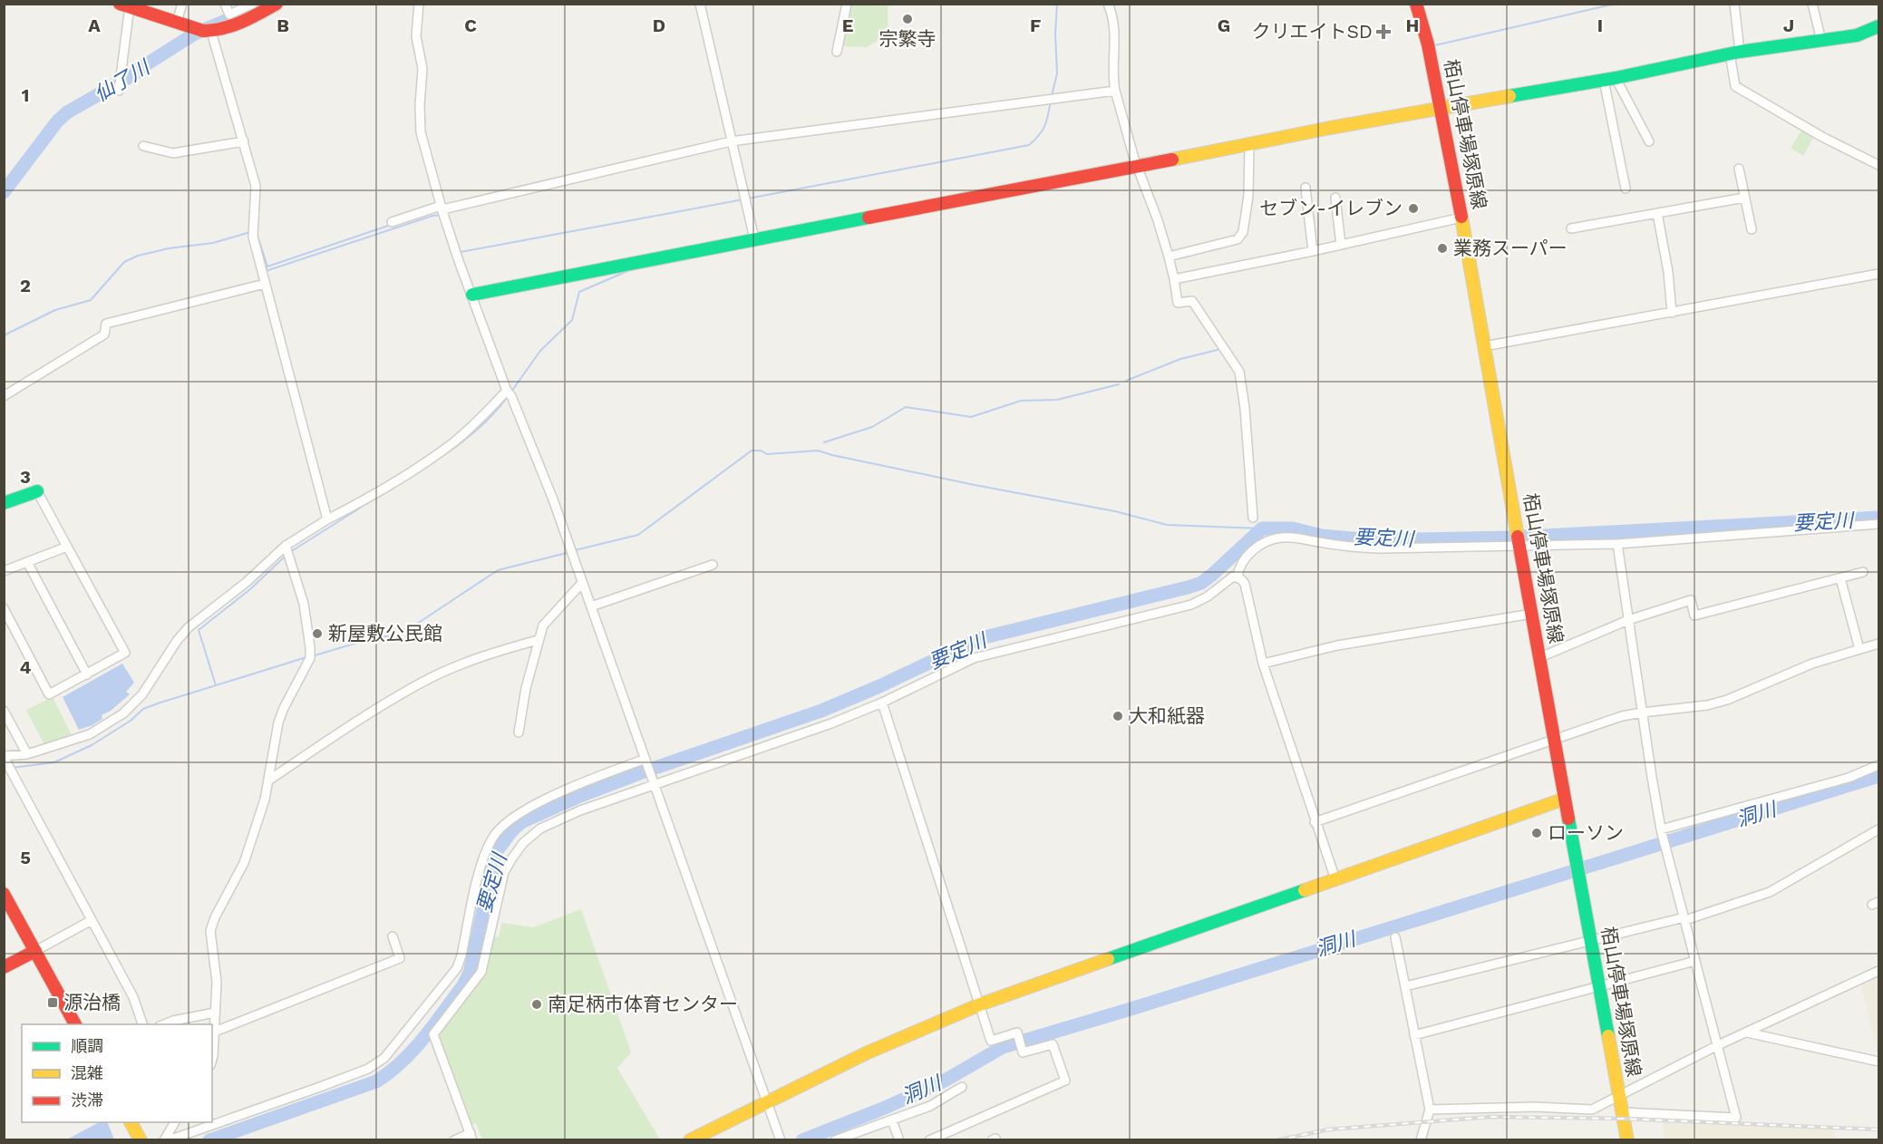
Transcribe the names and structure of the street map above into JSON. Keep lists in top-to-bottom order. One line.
{"streets":{"street":["栢山停車場塚原線"]},"water":["仙了川","要定川","洞川"],"places":{"other":["宗繁寺","セブン-イレブン","業務スーパー","新屋敷公民館","大和紙器","ローソン","南足柄市体育センター"],"health":["クリエイトSD"],"transit":["源治橋"]},"legend":["順調","混雑","渋滞"],"grid":{"columns":["A","B","C","D","E","F","G","H","I","J"],"rows":["1","2","3","4","5"]}}
